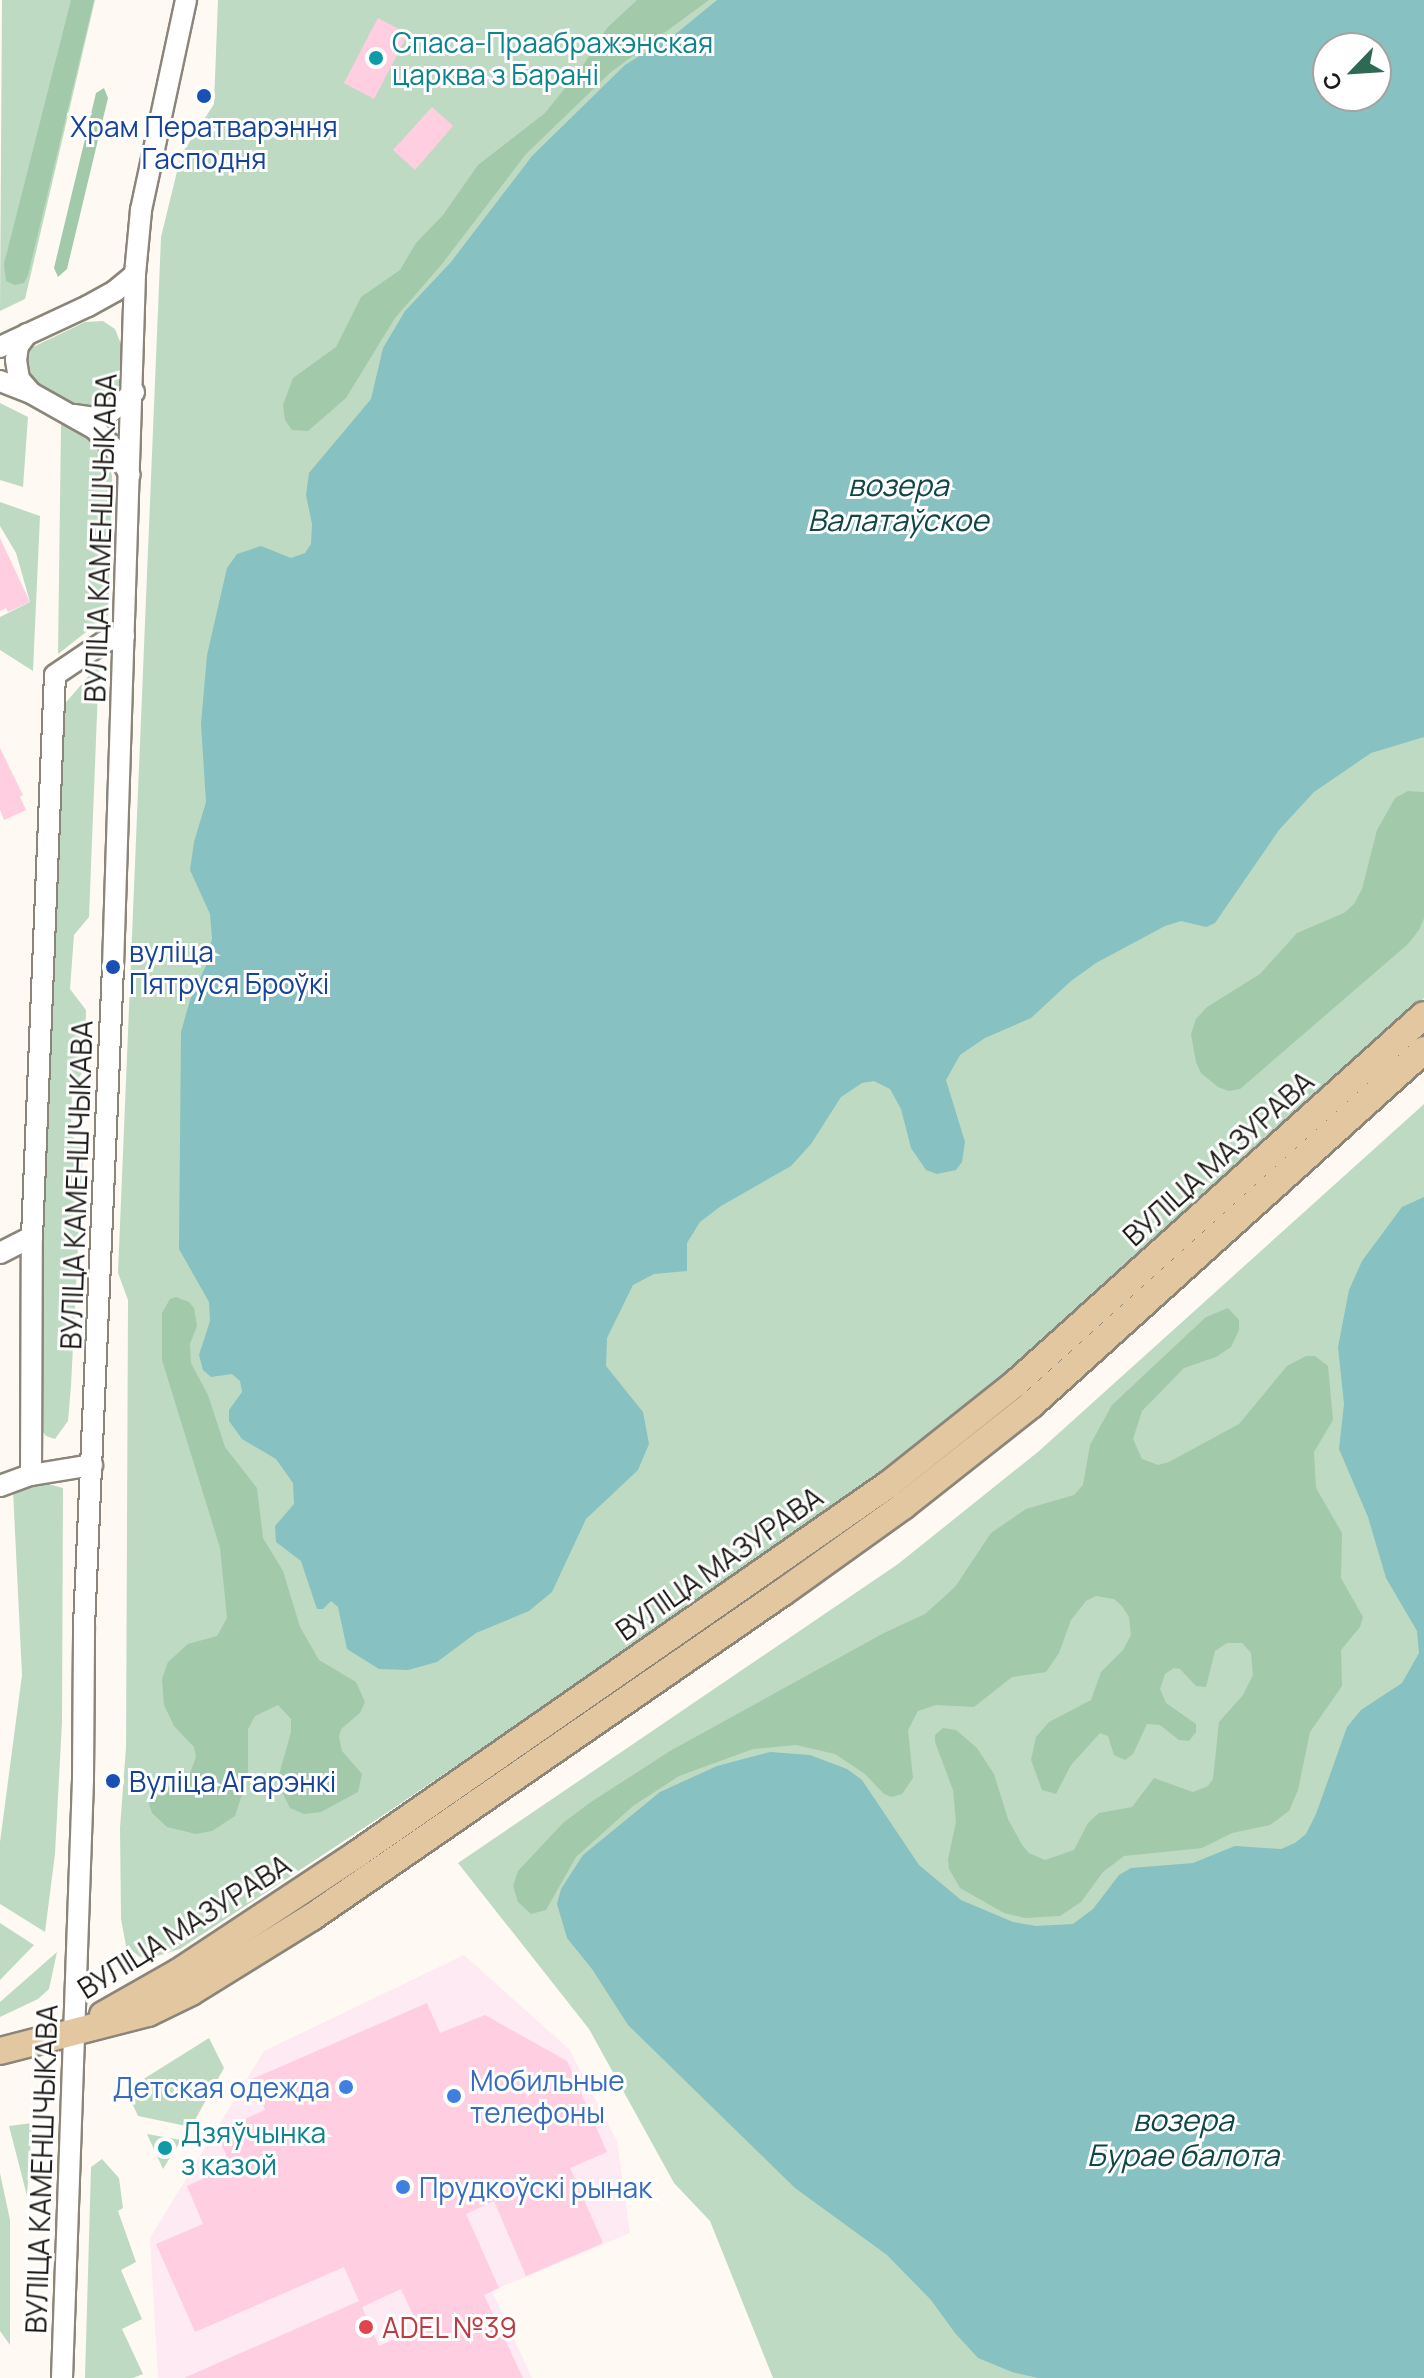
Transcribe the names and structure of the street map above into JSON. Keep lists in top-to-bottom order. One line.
{"streets":{"main road":["ВУЛІЦА МАЗУРАВА"],"street":["ВУЛІЦА КАМЕНШЧЫКАВА"]},"crossings":[["ВУЛІЦА КАМЕНШЧЫКАВА","ВУЛІЦА МАЗУРАВА"]],"water":["возера Валатаўское","возера Бурае балота"],"places":["Спаса-Праабражэнская царква з Барані","Храм Ператварэння Гасподня","вуліца Пятруся Броўкі","Вуліца Агарэнкі","Детская одежда","Мобильные телефоны","Дзяўчынка з казой","Прудкоўскі рынак","ADEL №39"],"north":"bottom left"}
